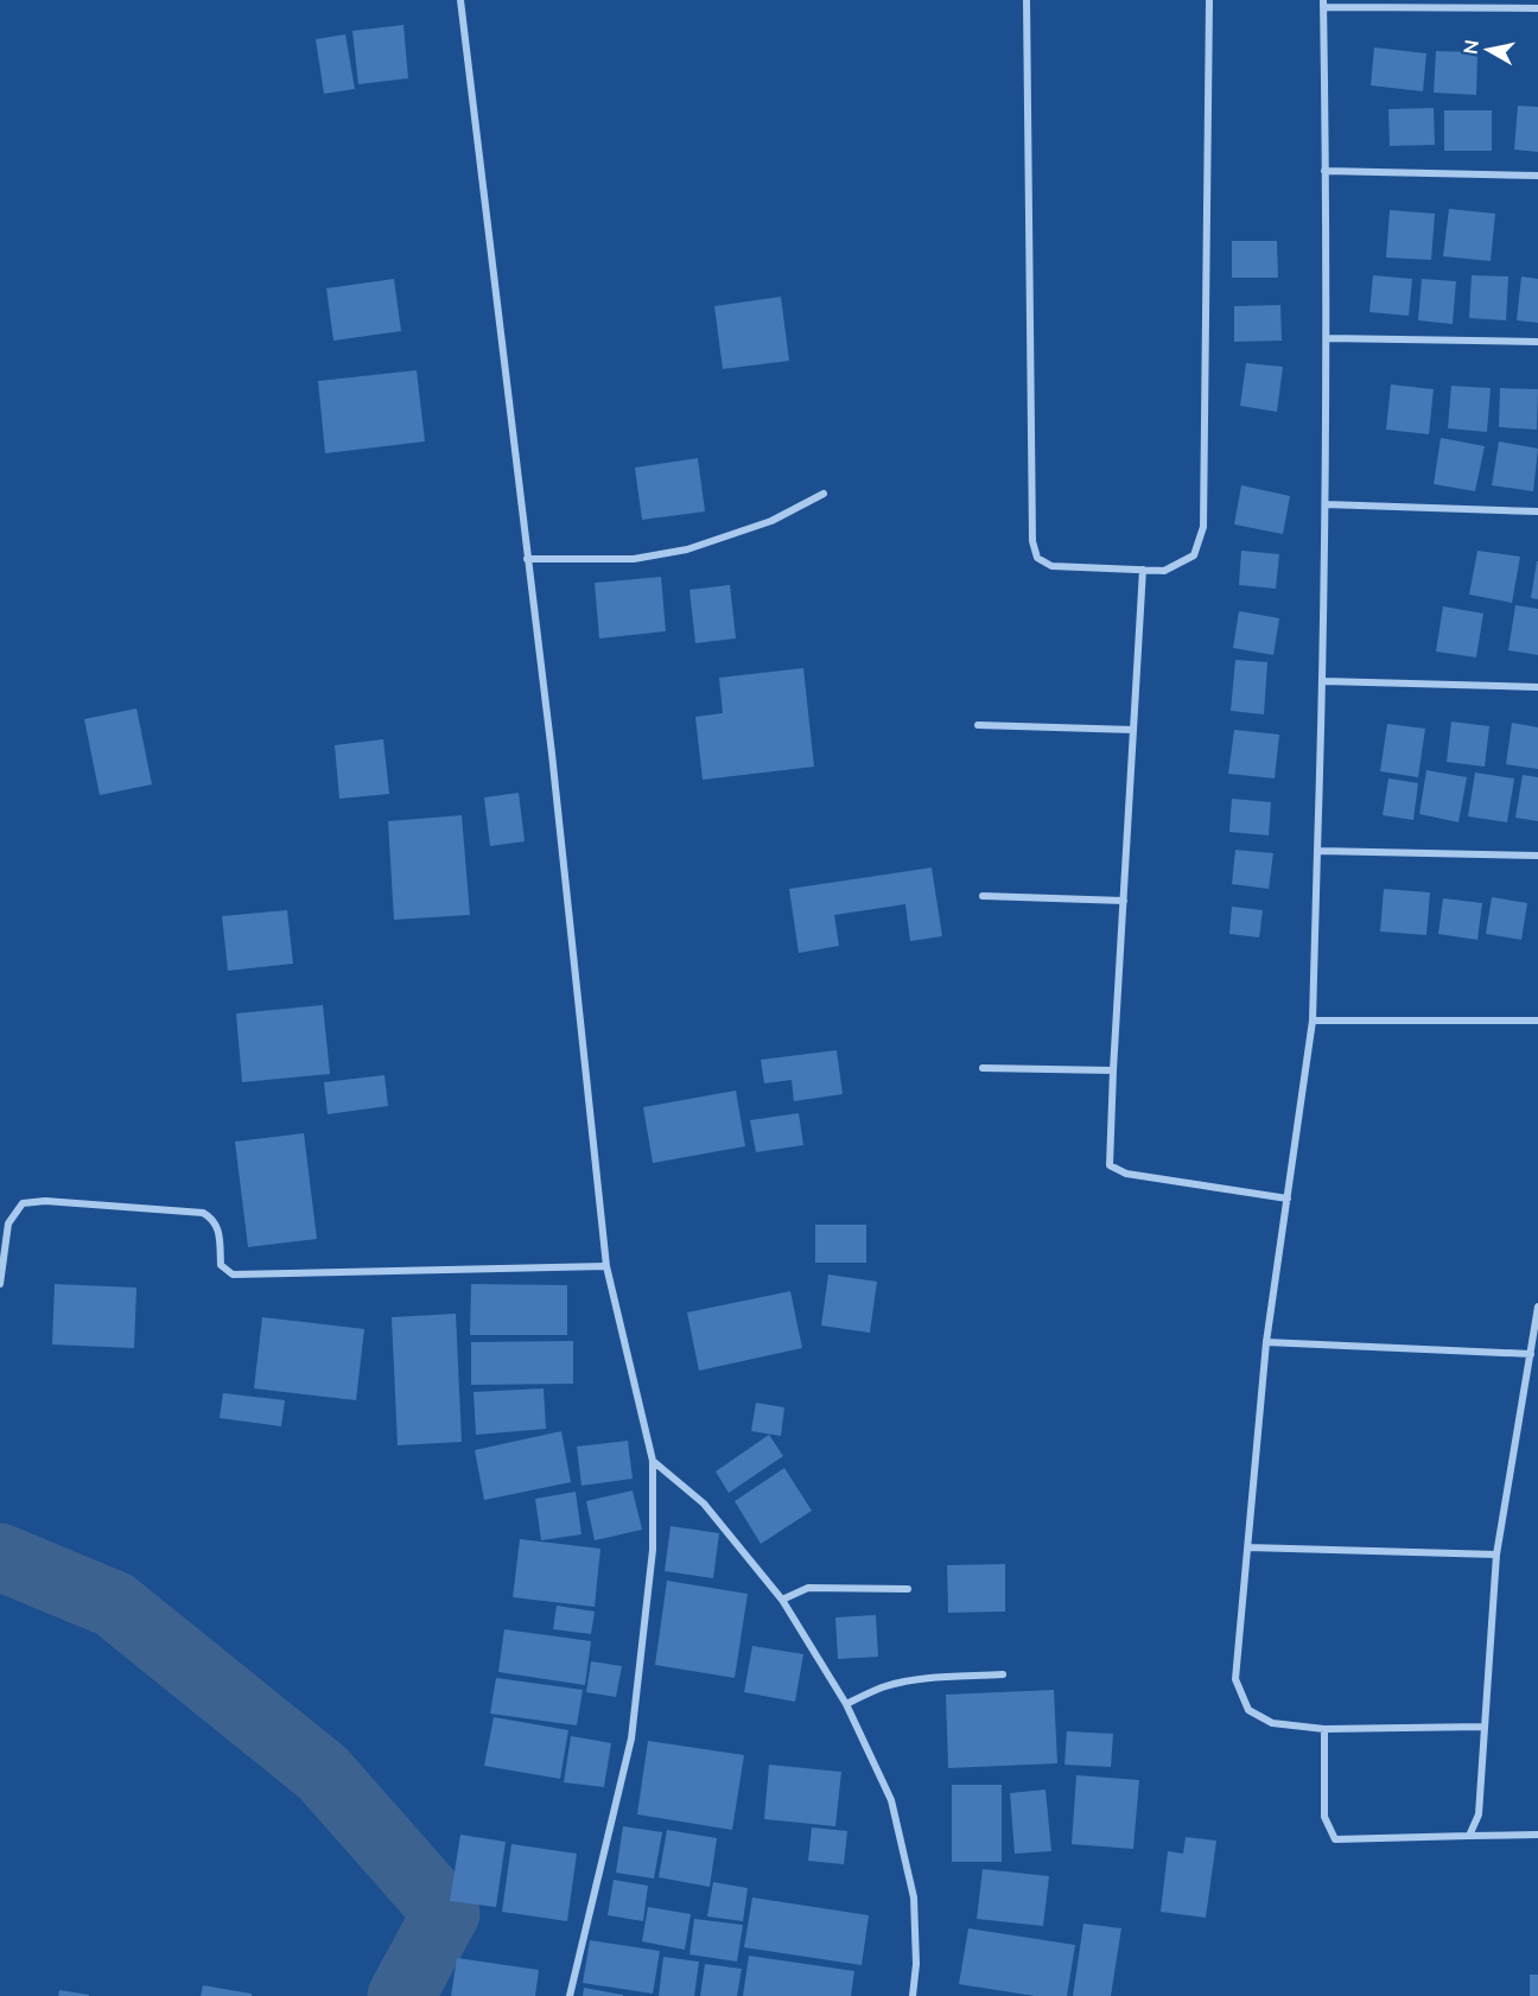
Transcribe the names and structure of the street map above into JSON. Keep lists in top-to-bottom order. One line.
{"north":"left"}
